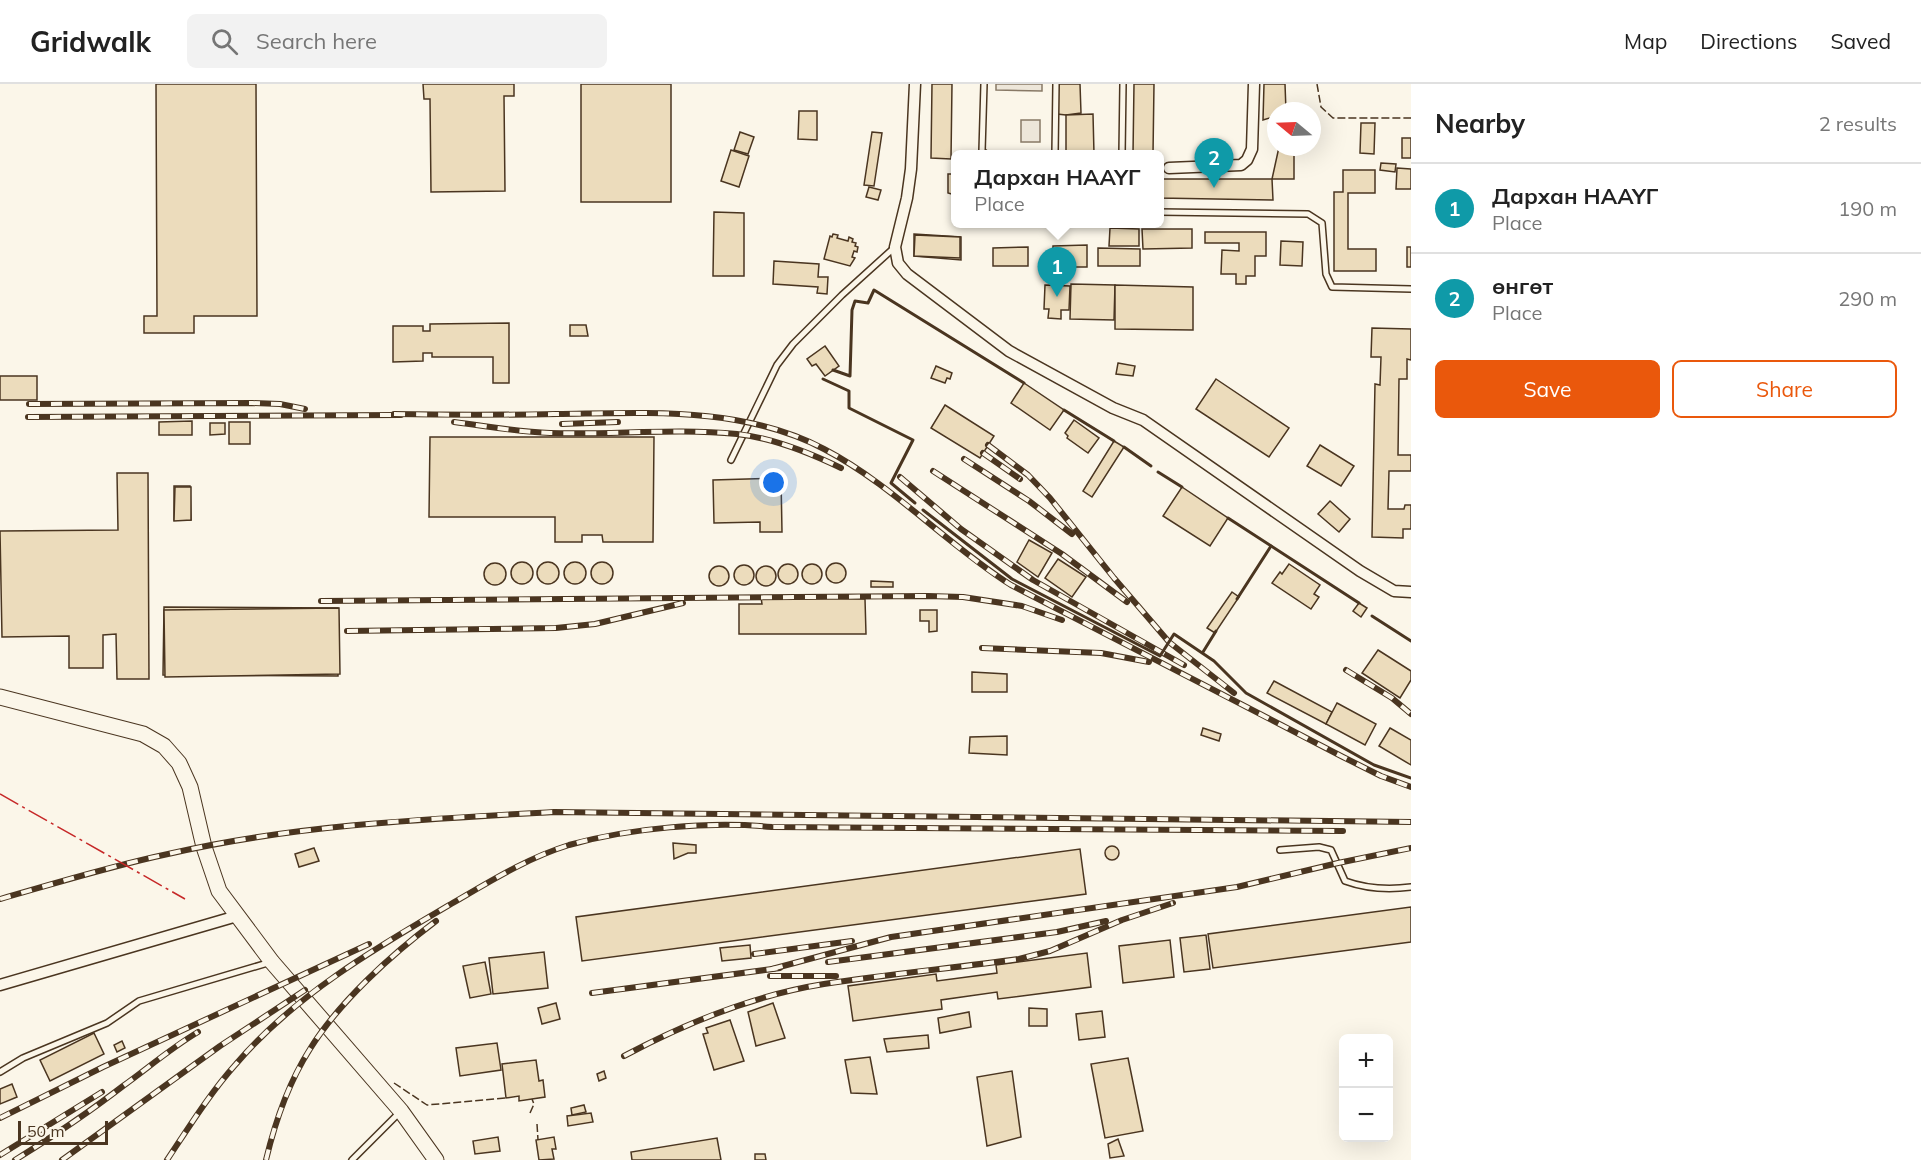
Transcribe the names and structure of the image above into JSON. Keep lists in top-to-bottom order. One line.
{"scale_bar":"50 m","north":"left","page":{"header":"Gridwalk","search":"Search here","nav":["Map","Directions","Saved"],"heading":["Nearby","2 results"],"pins":["2","1"],"popup":["Дархан НААҮГ","Place"],"list":[{"mark":"1","name":"Дархан НААҮГ","note":"Place","value":"190 m"},{"mark":"2","name":"өнгөт","note":"Place","value":"290 m"}],"buttons":["Save","Share"],"map_buttons":["+","−"],"scale":"50 m"}}
